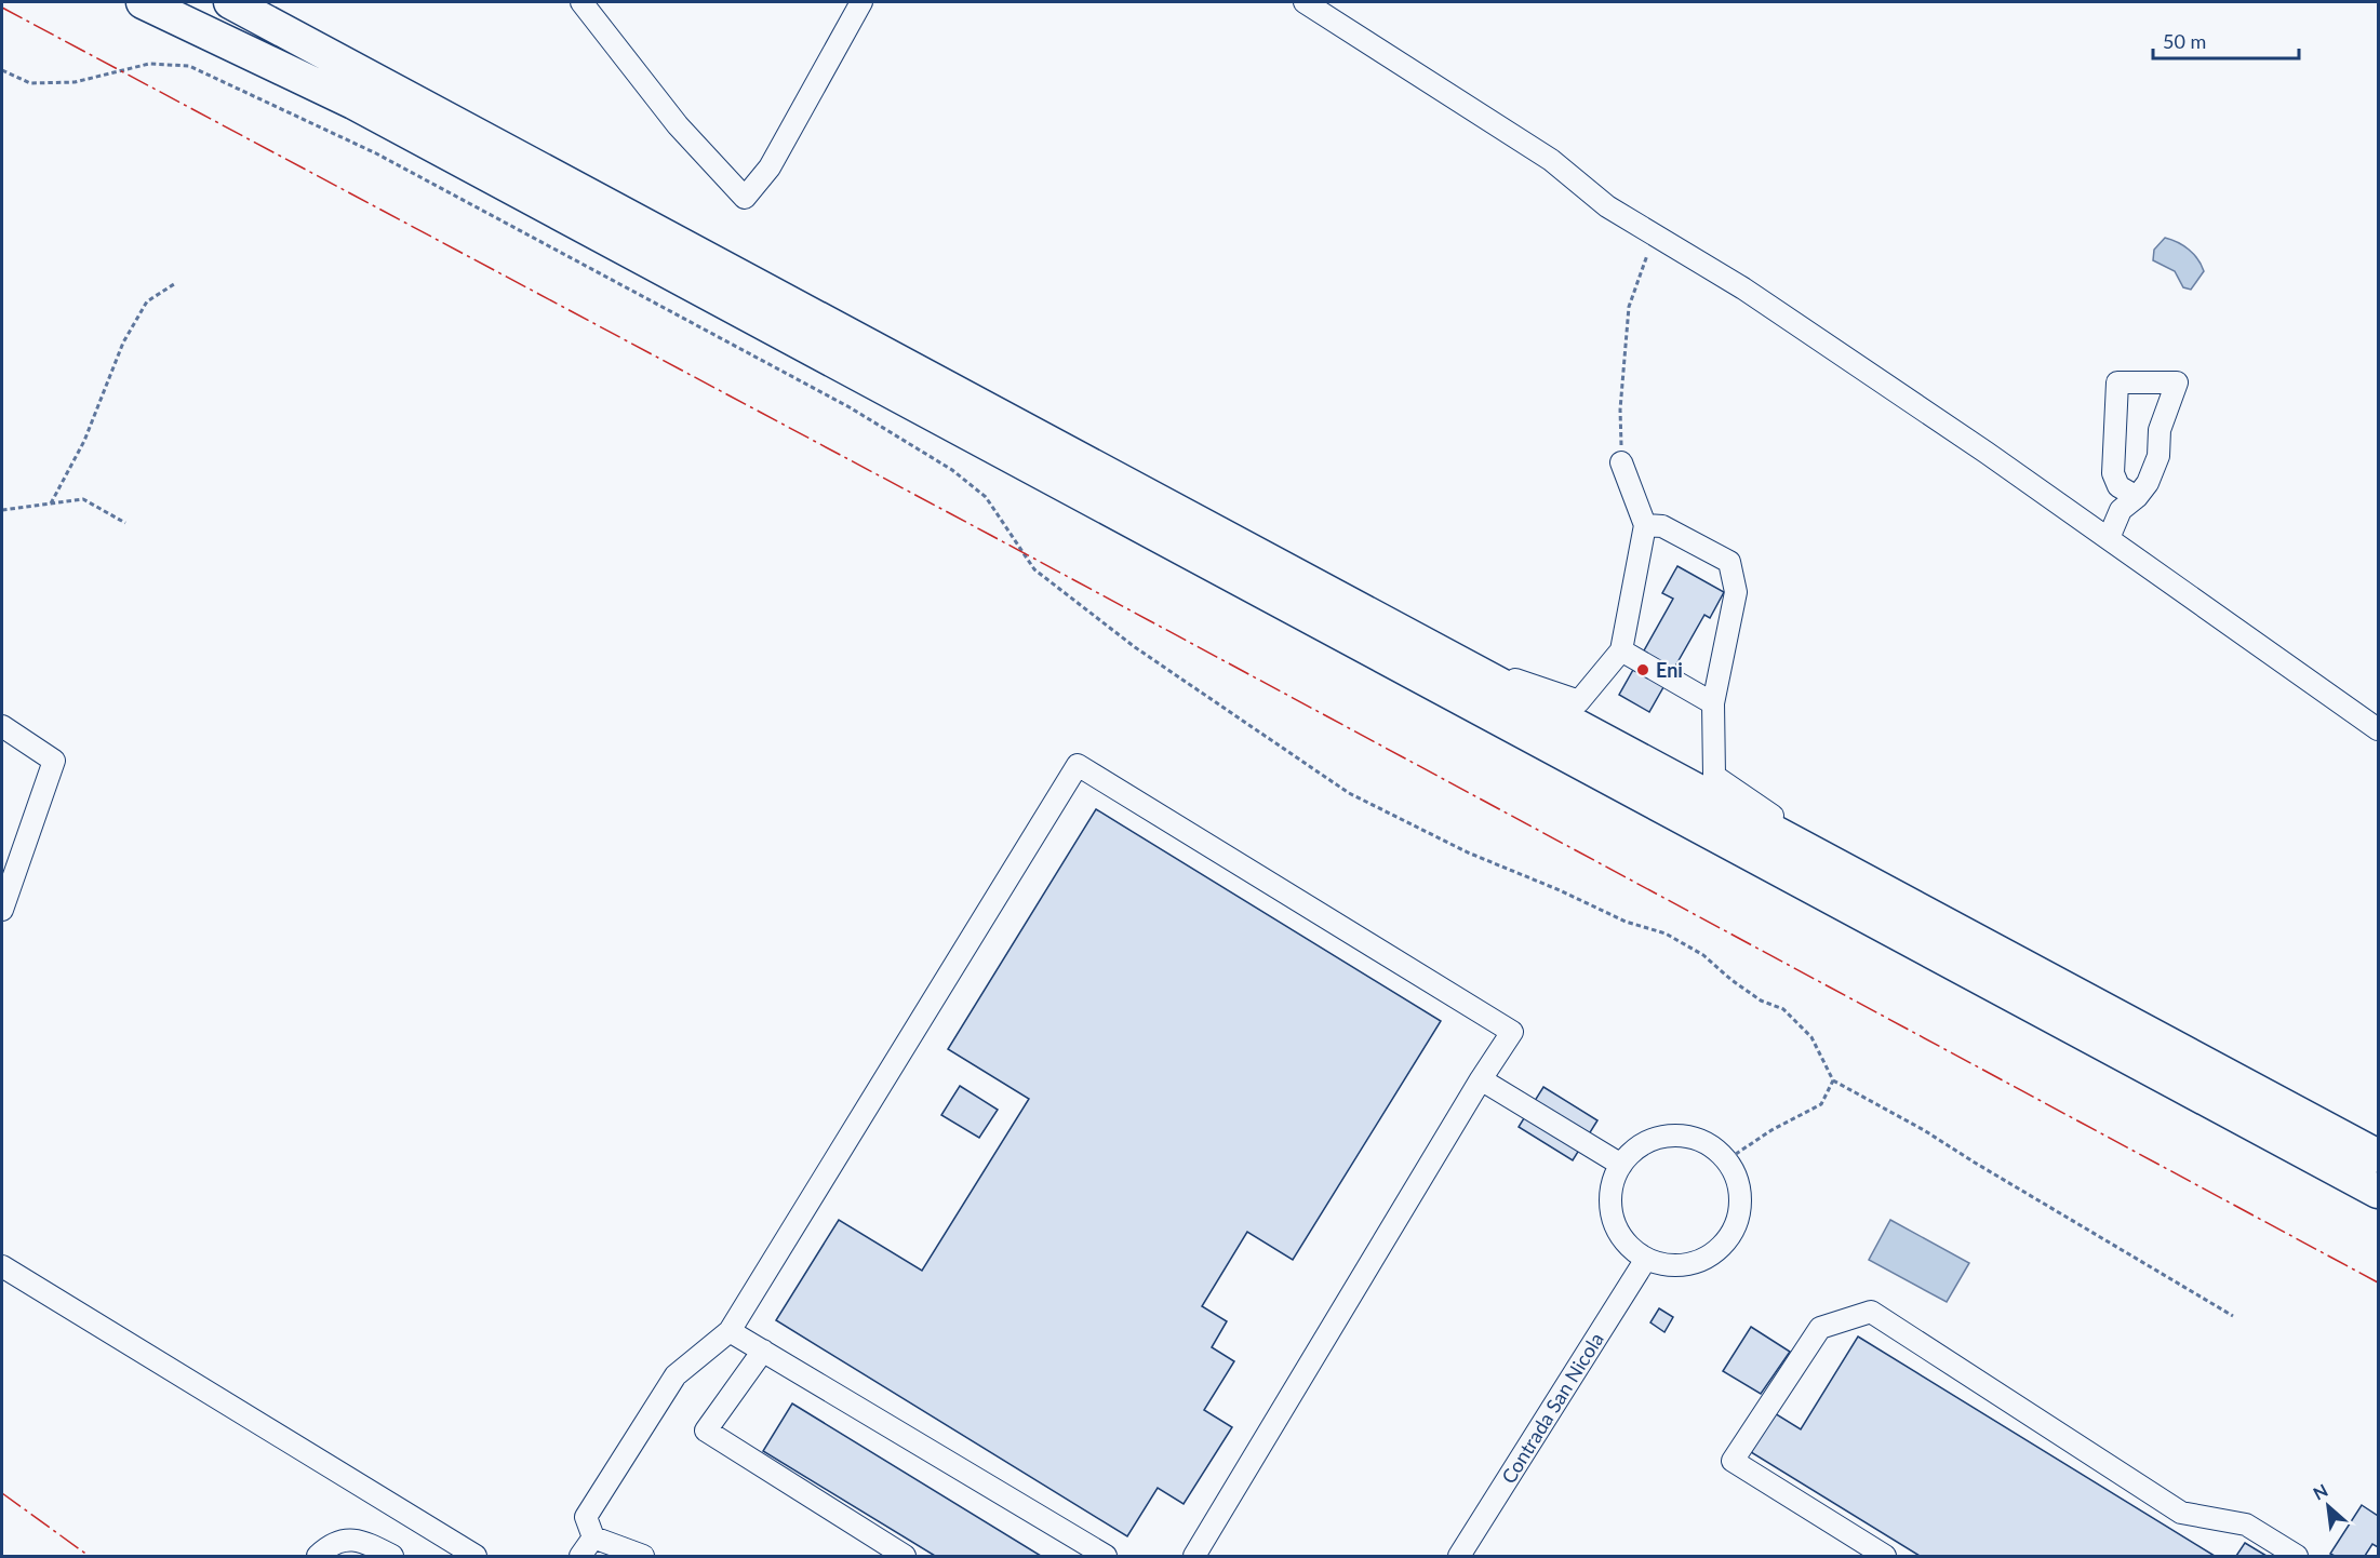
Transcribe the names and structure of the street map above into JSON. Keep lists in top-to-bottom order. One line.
{"streets":{"street":["Contrada San Nicola"]},"places":["Eni"],"scale_bar":"50 m","north":"top left"}
